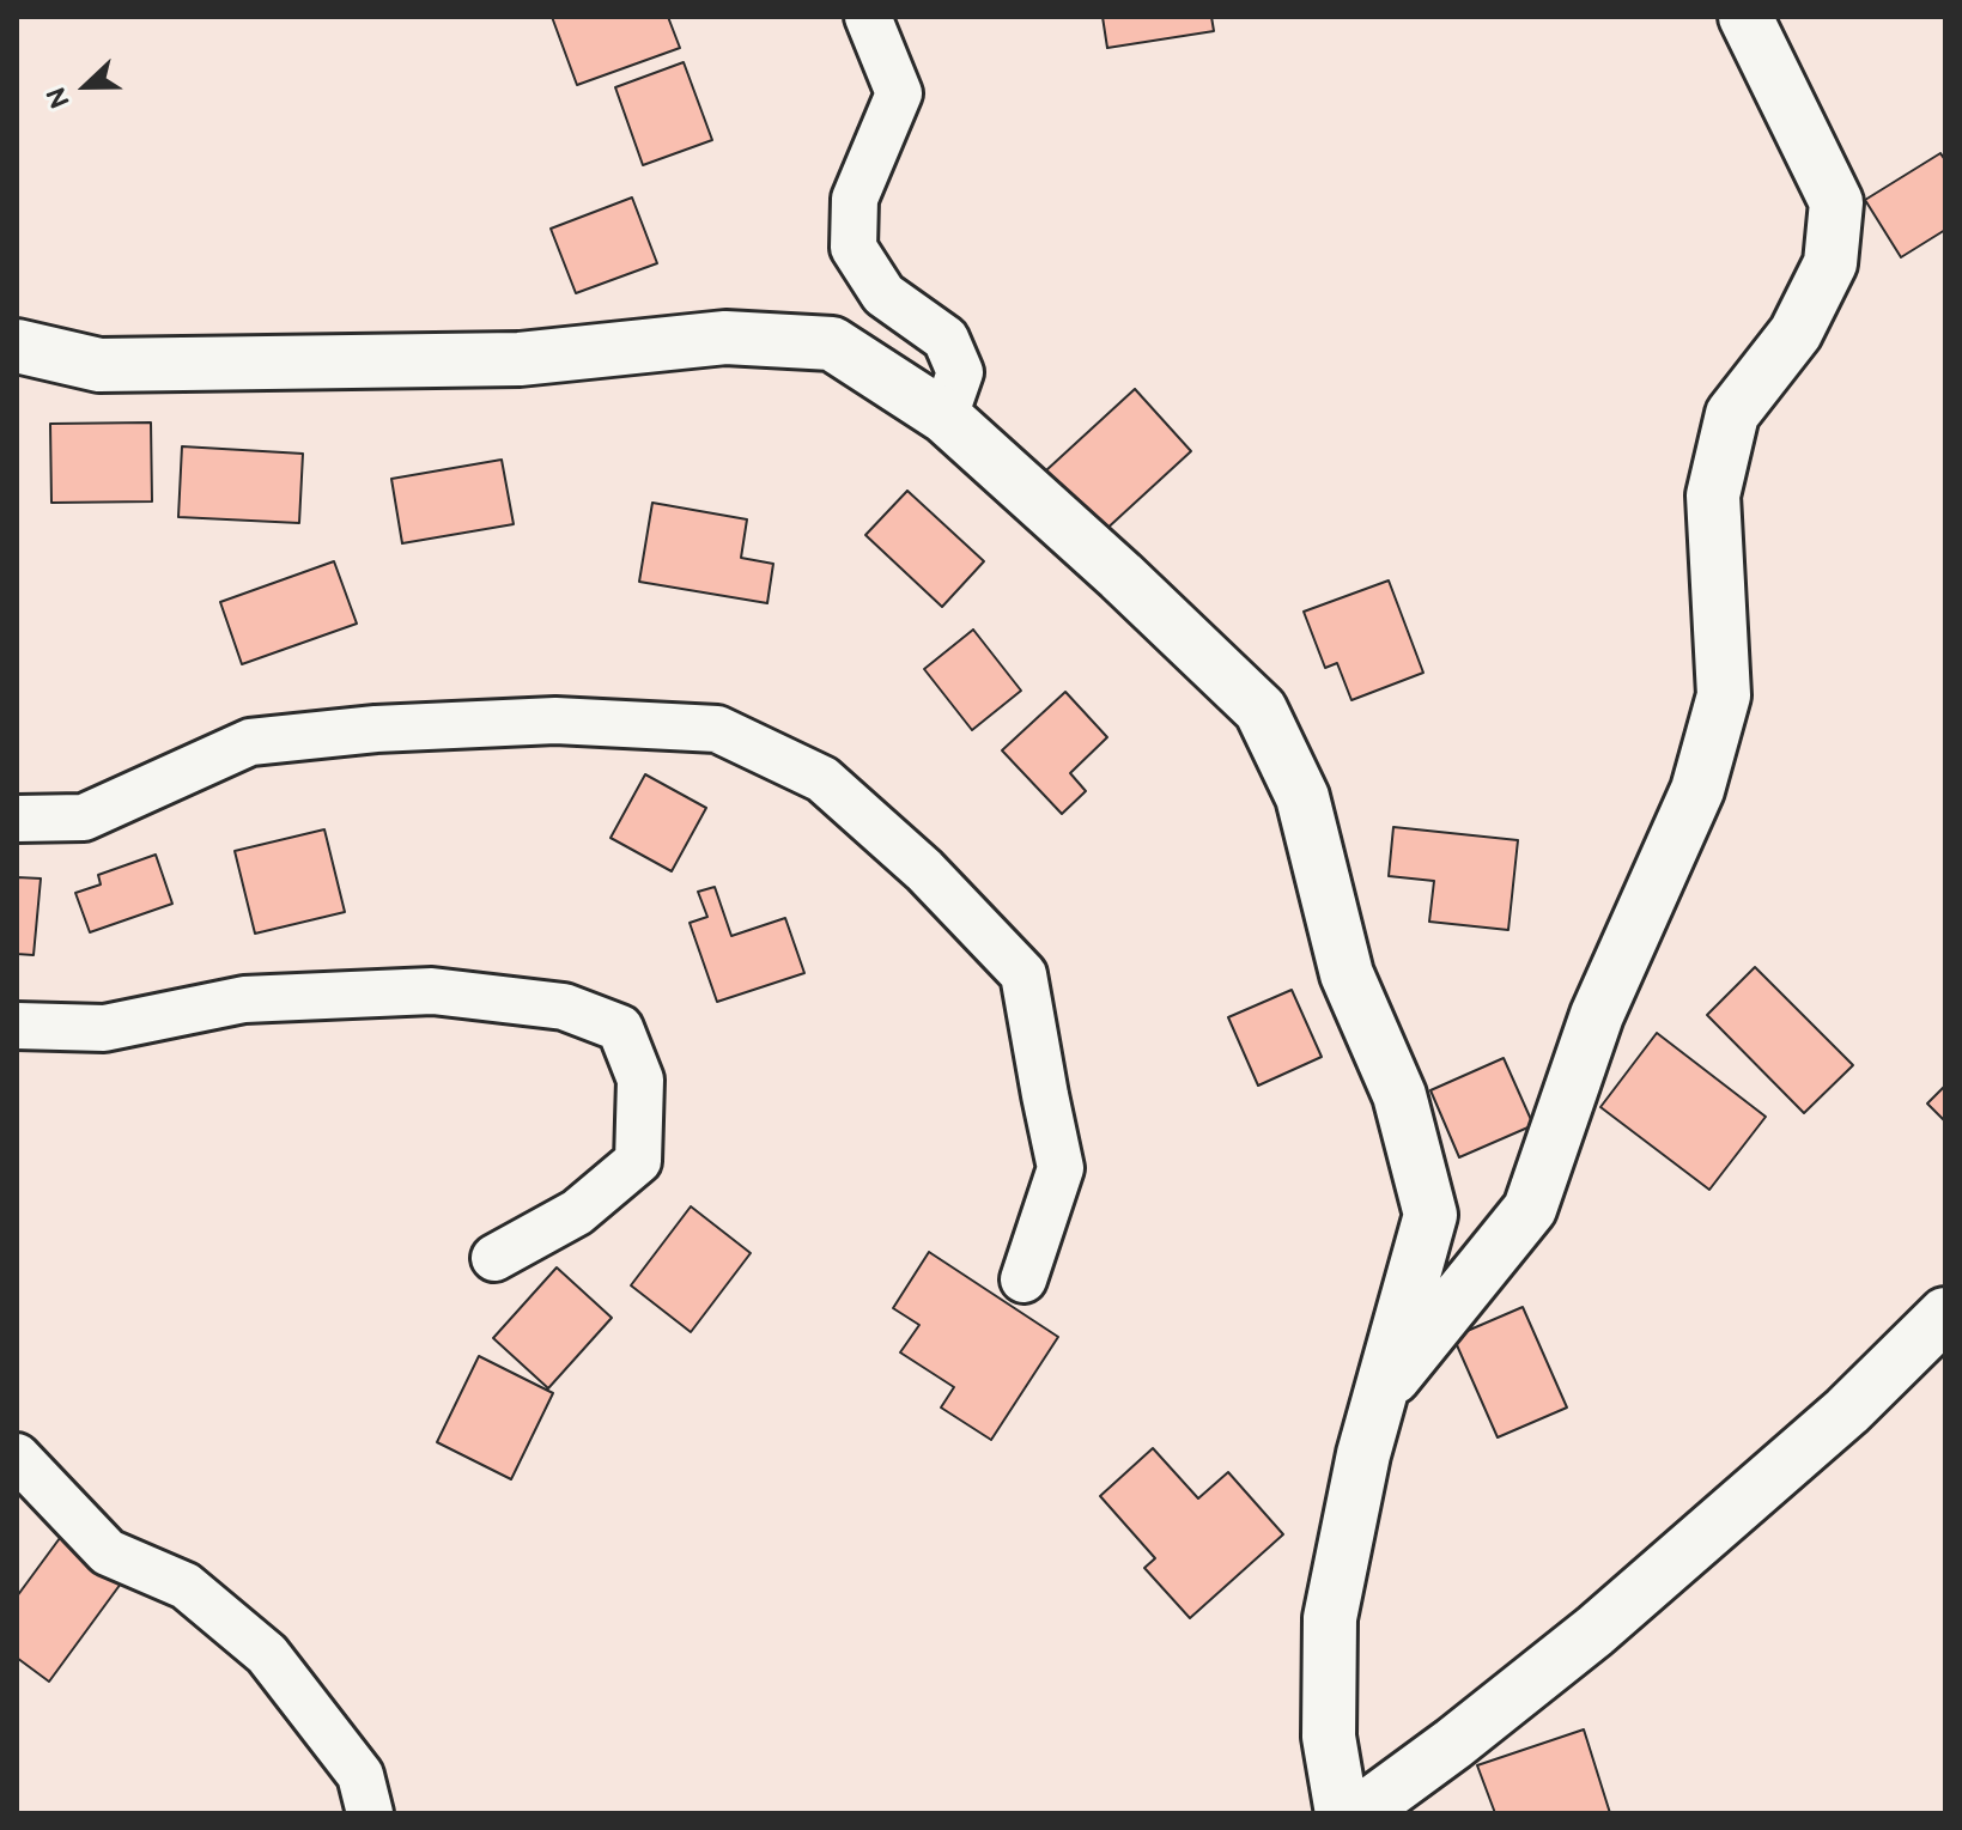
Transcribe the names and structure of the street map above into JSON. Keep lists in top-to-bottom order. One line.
{"north":"left"}
